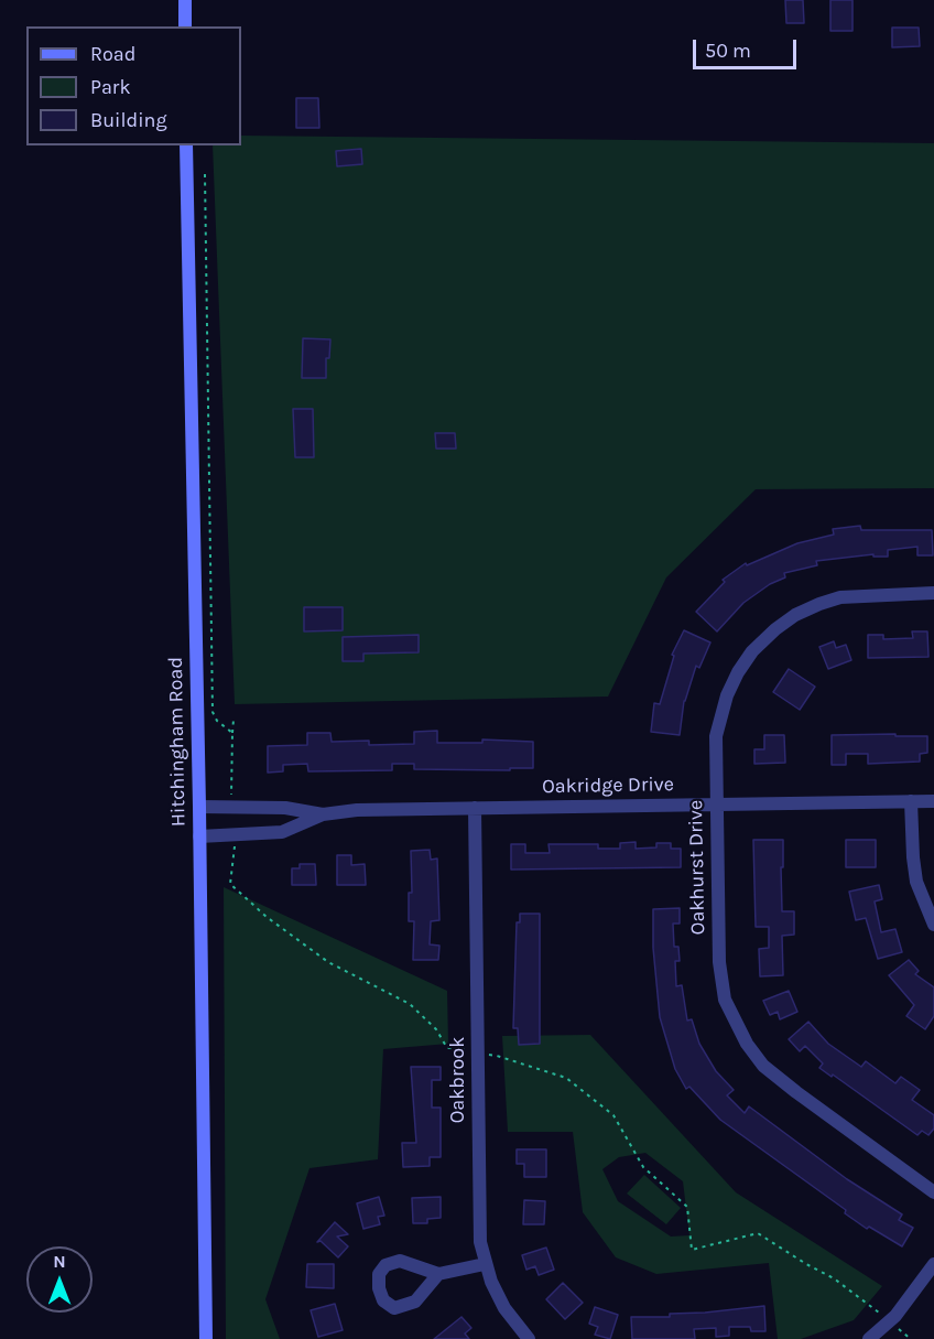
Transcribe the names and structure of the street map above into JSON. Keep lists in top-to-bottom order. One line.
{"streets":{"street":["Hitchingham Road","Oakridge Drive","Oakhurst Drive","Oakbrook"]},"crossings":[["Hitchingham Road","Oakridge Drive"],["Oakridge Drive","Oakhurst Drive"],["Oakridge Drive","Oakbrook"]],"legend":["Road","Park","Building"],"scale_bar":"50 m","north":"top"}
